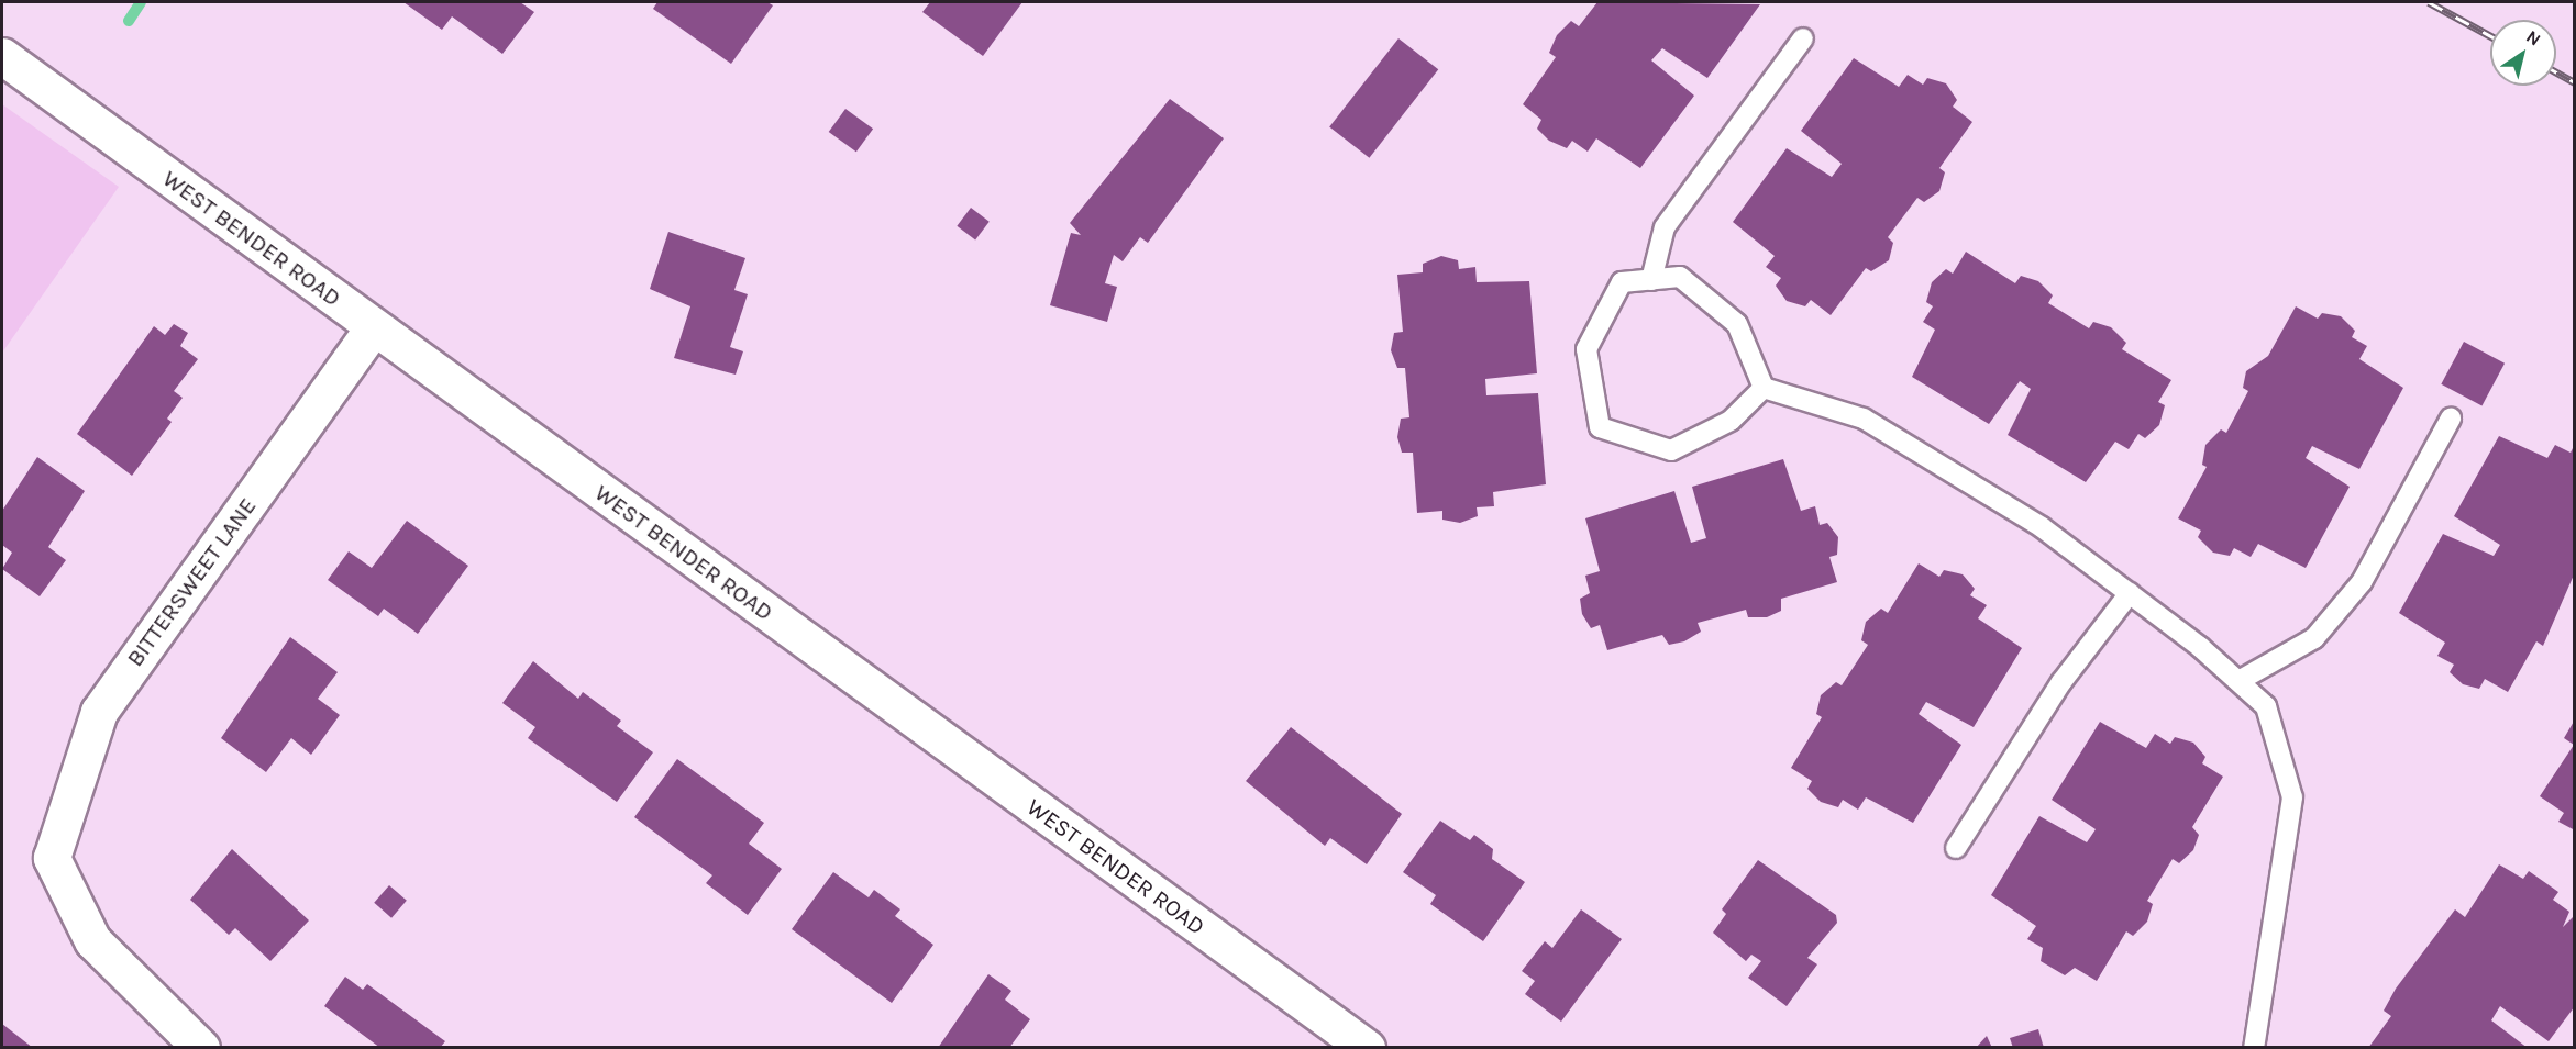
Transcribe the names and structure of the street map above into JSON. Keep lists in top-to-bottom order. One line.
{"streets":{"street":["WEST BENDER ROAD","BITTERSWEET LANE"]},"crossings":[["WEST BENDER ROAD","BITTERSWEET LANE"]],"north":"top right"}
